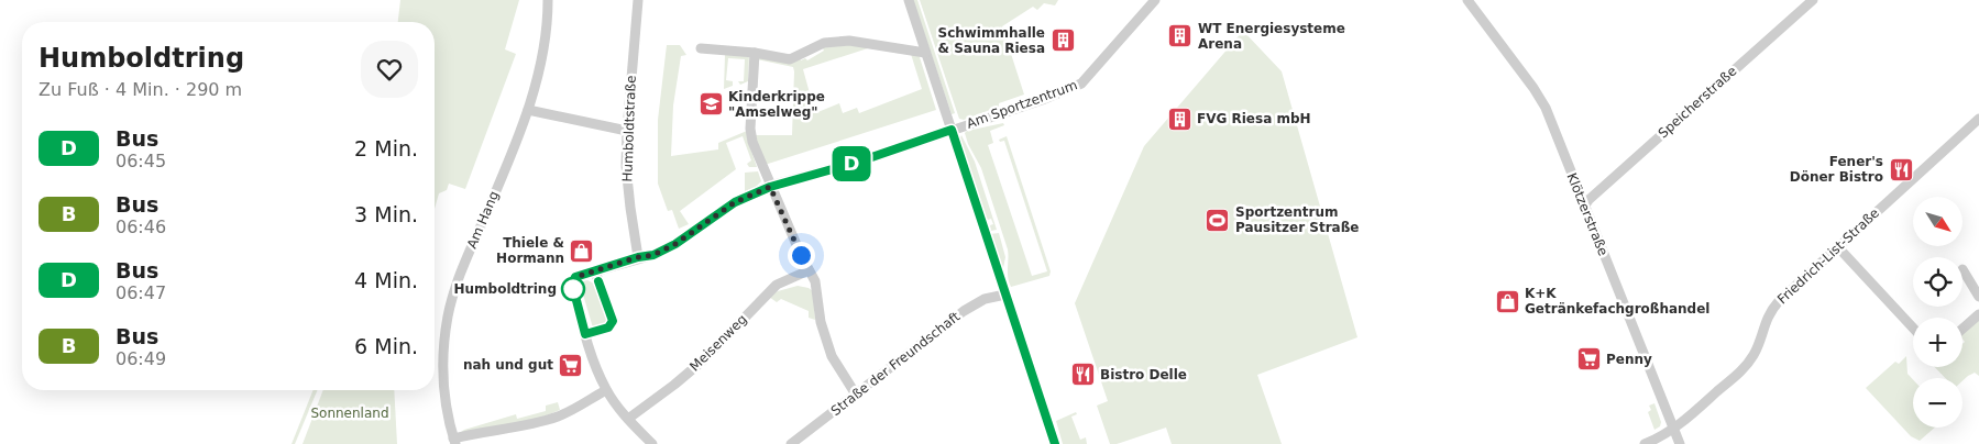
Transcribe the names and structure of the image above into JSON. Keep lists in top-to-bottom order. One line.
{"streets":{"street":["Speicherstraße","Am Sportzentrum","Humboldtstraße","Klötzerstraße","Am Hang","Friedrich-List-Straße","Meisenweg","Straße der Freundschaft"]},"crossings":[["Speicherstraße","Klötzerstraße"],["Am Sportzentrum","Humboldtstraße"],["Klötzerstraße","Friedrich-List-Straße"]],"parks":["Sonnenland"],"places":{"building":["WT Energiesysteme Arena","Schwimmhalle & Sauna Riesa","FVG Riesa mbH"],"school or university":["Kinderkrippe \"Amselweg\""],"restaurant":["Fener's Döner Bistro","Bistro Delle"],"sports":["Sportzentrum Pausitzer Straße"],"shop":["Thiele & Hormann","K+K Getränkefachgroßhandel"],"other":["Humboldtring"],"supermarket":["Penny","nah und gut"]},"lines":["bus line D"],"north":"bottom right","page":{"on_map":"D","heading":["Humboldtring","Zu Fuß · 4 Min. · 290 m"],"list":[{"mark":"D","name":"Bus","note":"06:45","value":"2 Min."},{"mark":"B","name":"Bus","note":"06:46","value":"3 Min."},{"mark":"D","name":"Bus","note":"06:47","value":"4 Min."},{"mark":"B","name":"Bus","note":"06:49","value":"6 Min."}],"map_buttons":["+","−"]}}
